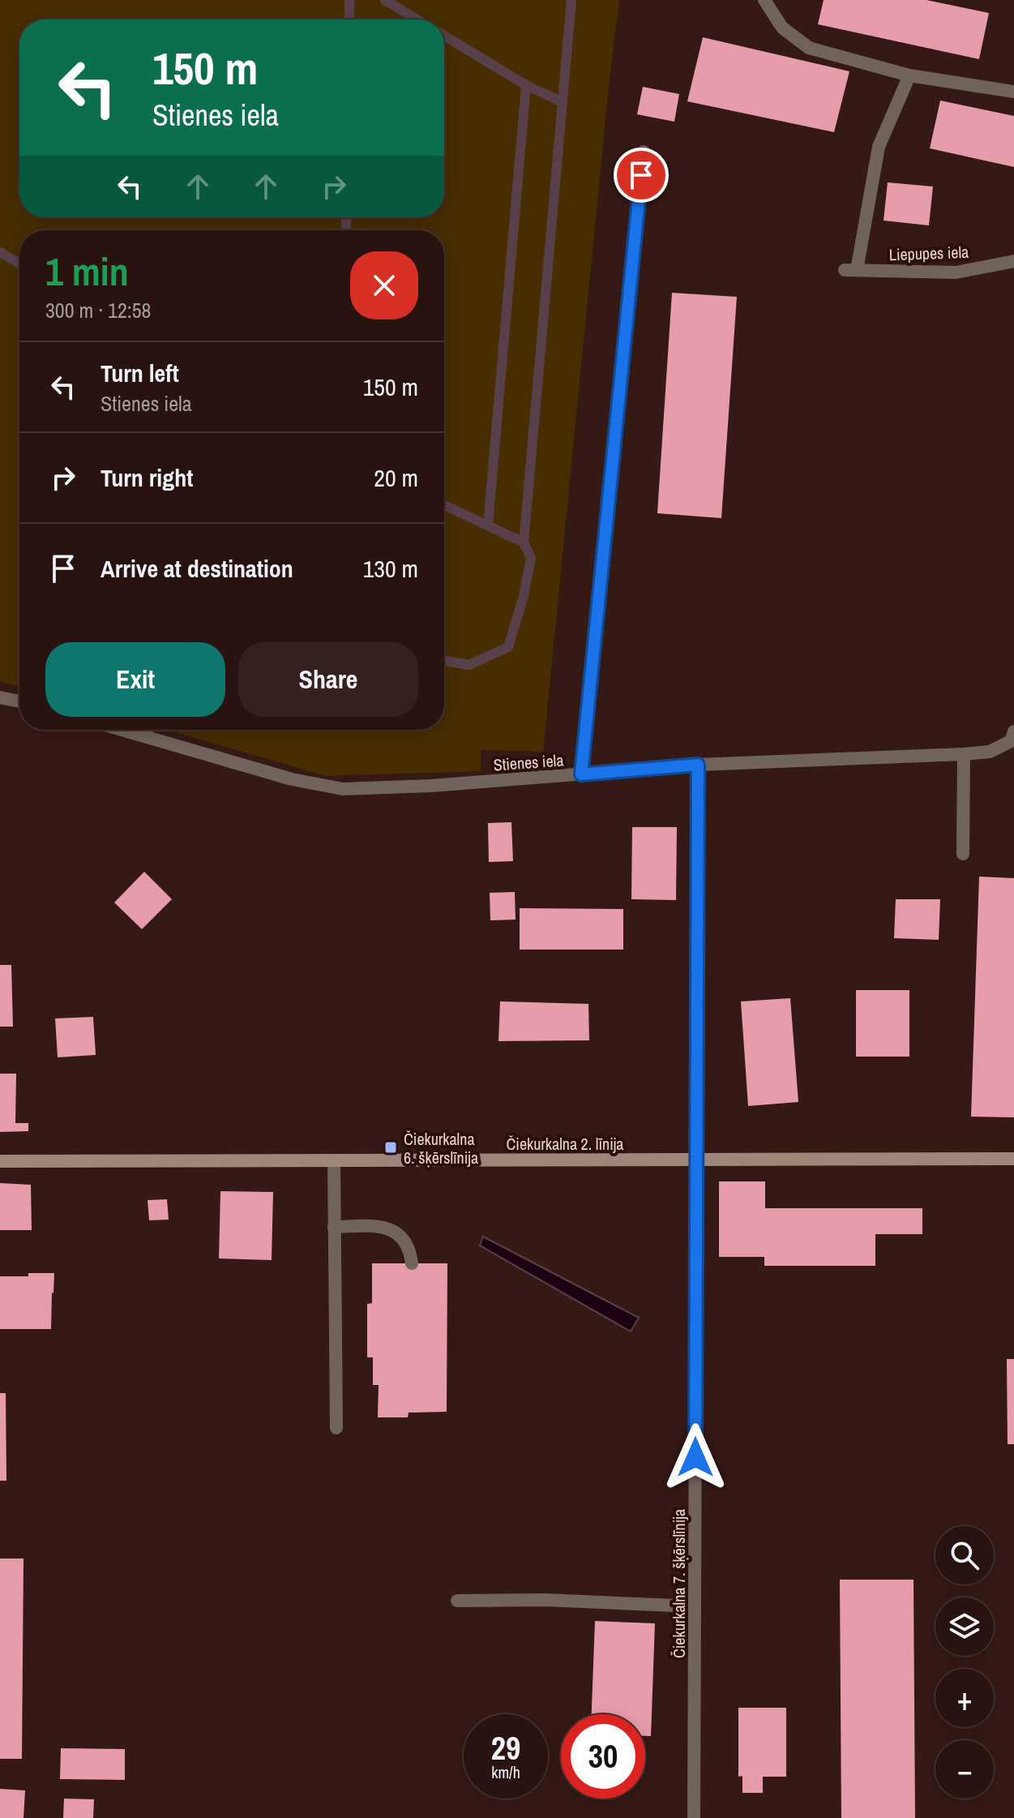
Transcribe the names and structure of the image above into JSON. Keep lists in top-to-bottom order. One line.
{"streets":{"street":["Liepupes iela","Stienes iela","Čiekurkalna 2. līnija","Čiekurkalna 7. šķērslīnija"]},"crossings":[["Stienes iela","Čiekurkalna 7. šķērslīnija"],["Čiekurkalna 2. līnija","Čiekurkalna 7. šķērslīnija"]],"places":{"transit":["Čiekurkalna 6. šķērslīnija"]},"page":{"turn":["150 m","Stienes iela"],"heading":["1 min","300 m · 12:58"],"list":[{"name":"Turn left","note":"Stienes iela","value":"150 m"},{"name":"Turn right","value":"20 m"},{"name":"Arrive at destination","value":"130 m"}],"buttons":["Exit","Share"],"map_buttons":["+","−"],"speed":"29 km/h","limit":"30"}}
